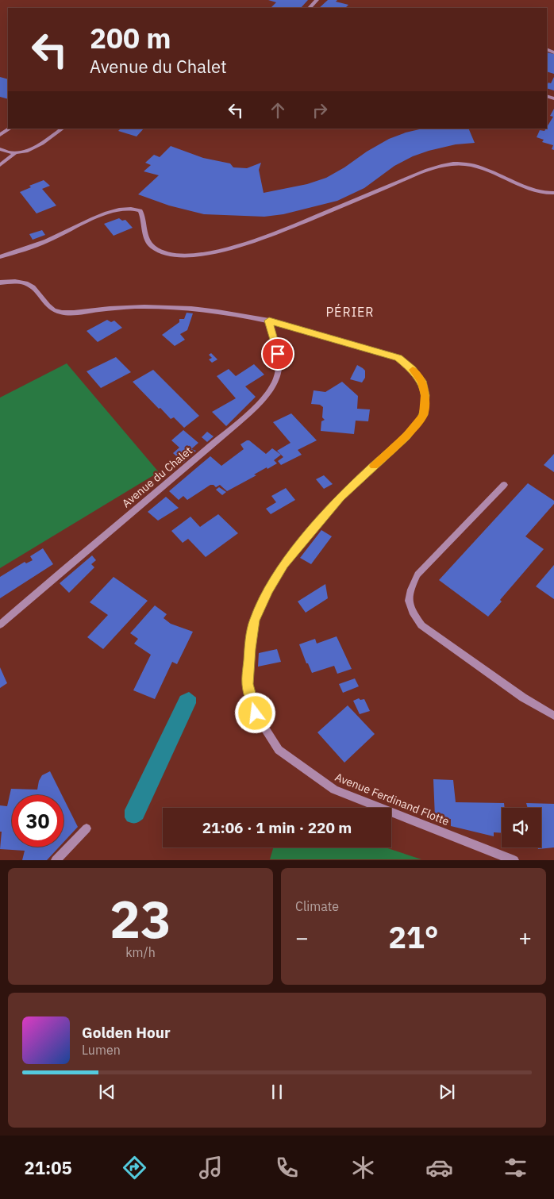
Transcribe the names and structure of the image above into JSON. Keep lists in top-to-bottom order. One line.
{"streets":{"street":["Avenue du Chalet","Avenue Ferdinand Flotte"]},"crossings":[["Avenue du Chalet","Avenue Ferdinand Flotte"]],"districts":["PÉRIER"],"page":{"turn":["200 m","Avenue du Chalet"],"limit":"30","trip":"21:06 · 1 min · 220 m","tile":[["23","km/h"],"Climate"],"heat":["−","21°","+"],"song":["Golden Hour","Lumen"],"tabs":"21:05"}}
